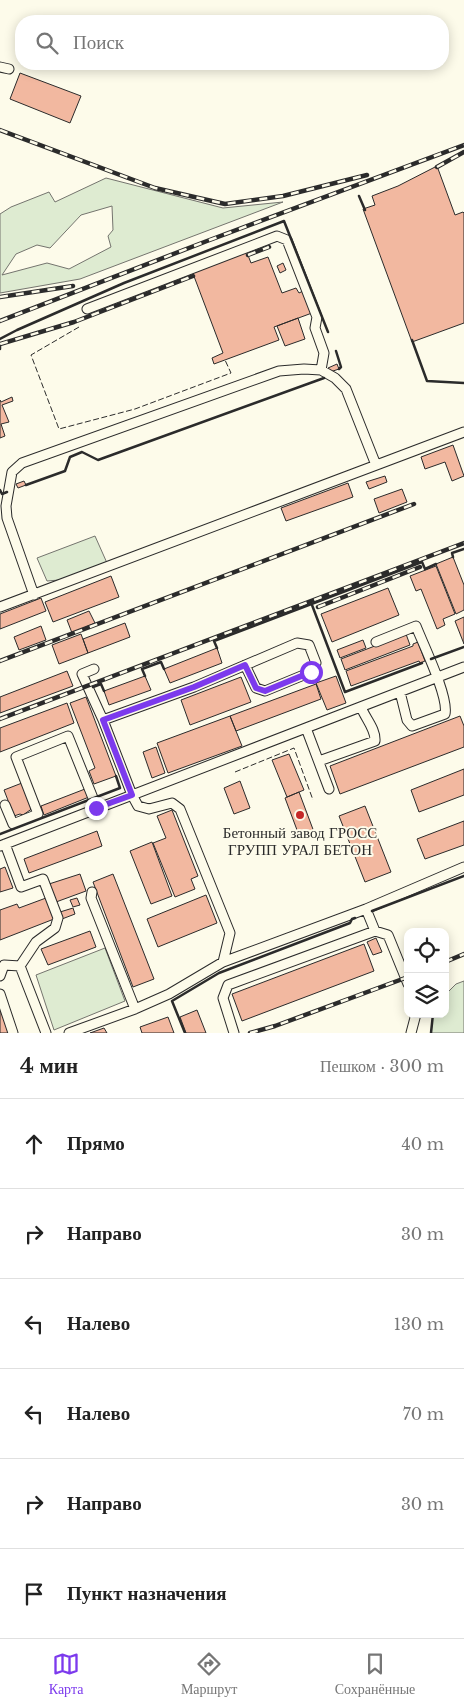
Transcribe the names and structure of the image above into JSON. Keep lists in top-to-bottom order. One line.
{"places":["Бетонный завод ГРОСС ГРУПП УРАЛ БЕТОН"],"page":{"search":"Поиск","heading":["4 мин","Пешком · 300 m"],"list":[["Прямо","40 m"],["Направо","30 m"],["Налево","130 m"],["Налево","70 m"],["Направо","30 m"],"Пункт назначения"],"nav":["Карта","Маршрут","Сохранённые"]}}
